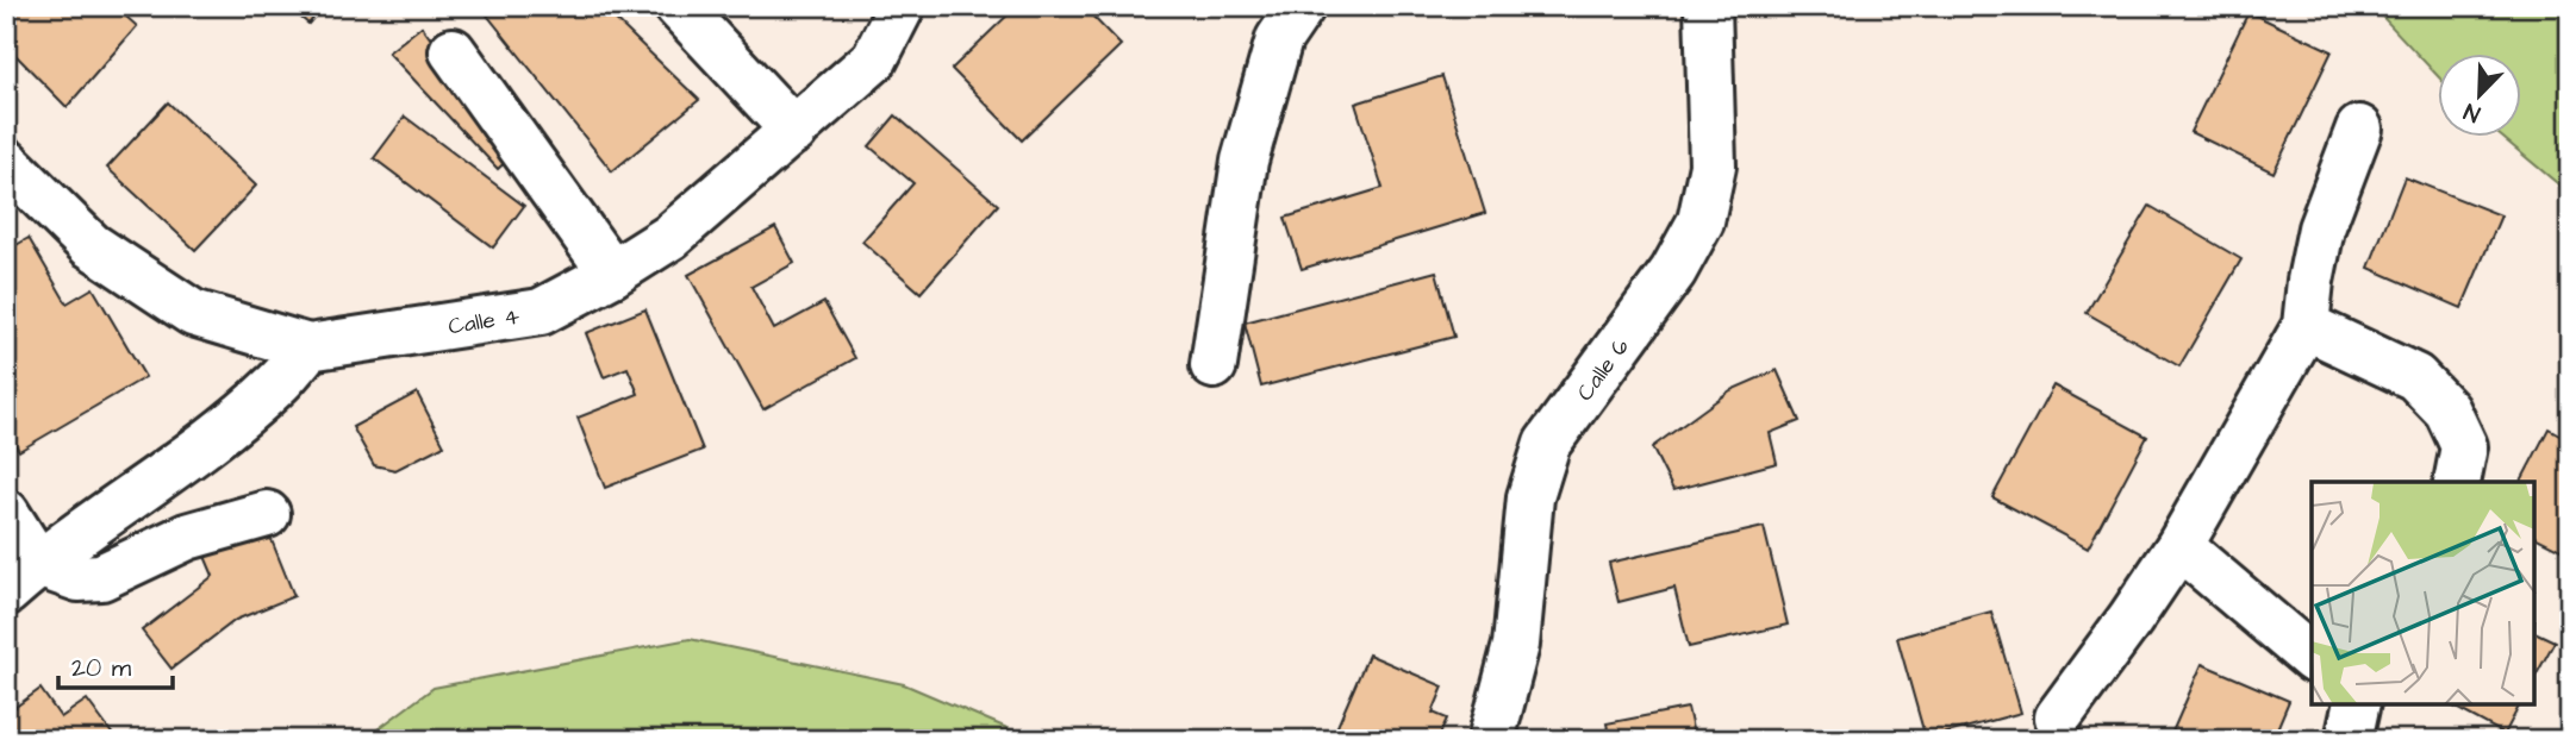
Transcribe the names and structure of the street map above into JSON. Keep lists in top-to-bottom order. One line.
{"streets":{"street":["Calle 4","Calle 6"]},"scale_bar":"20 m","north":"bottom left"}
